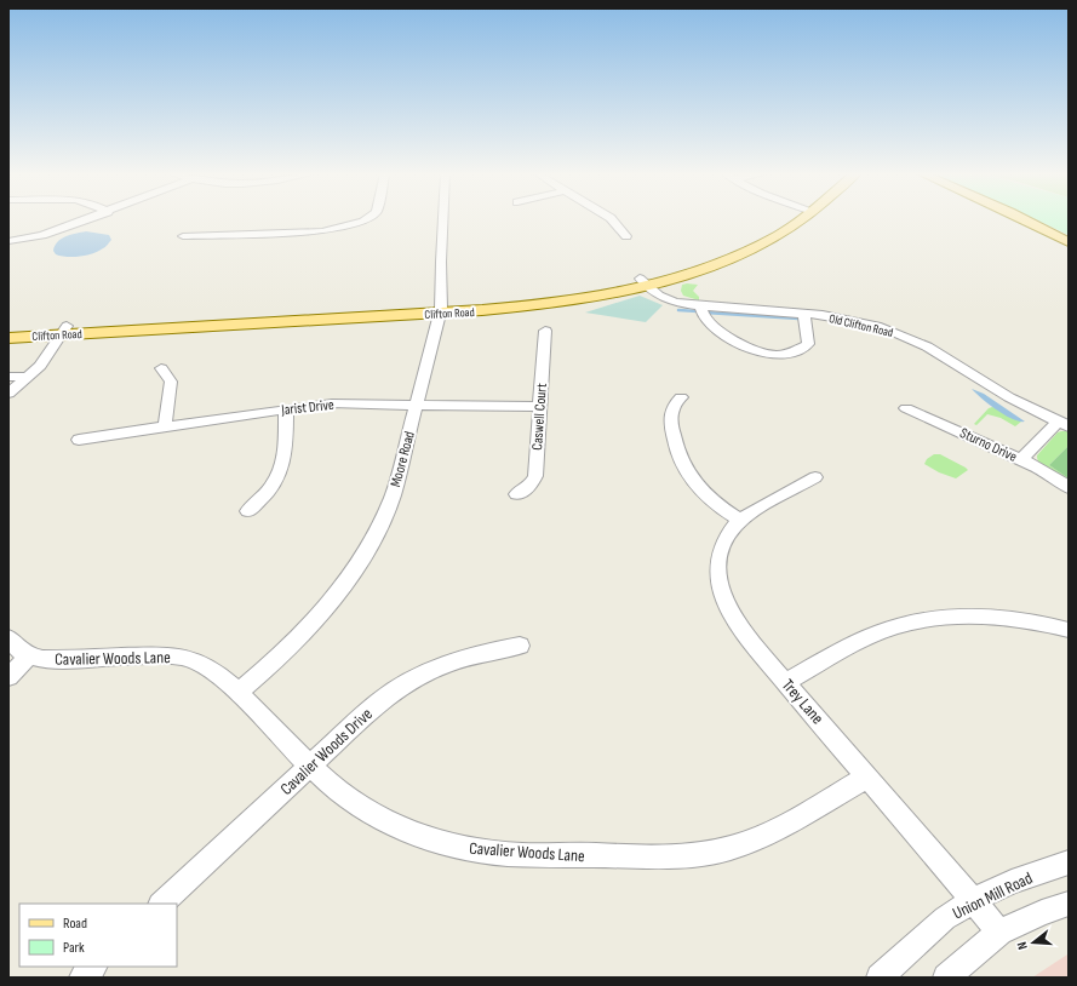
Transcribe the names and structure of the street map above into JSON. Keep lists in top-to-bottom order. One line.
{"streets":{"main road":["Clifton Road"],"street":["Old Clifton Road","Jarist Drive","Caswell Court","Sturno Drive","Moore Road","Cavalier Woods Lane","Trey Lane","Cavalier Woods Drive","Union Mill Road"]},"crossings":[["Clifton Road","Old Clifton Road"],["Clifton Road","Moore Road"],["Jarist Drive","Caswell Court"],["Jarist Drive","Moore Road"],["Moore Road","Cavalier Woods Lane"],["Cavalier Woods Lane","Trey Lane"],["Cavalier Woods Lane","Cavalier Woods Drive"],["Trey Lane","Union Mill Road"]],"legend":["Road","Park"],"north":"left"}
